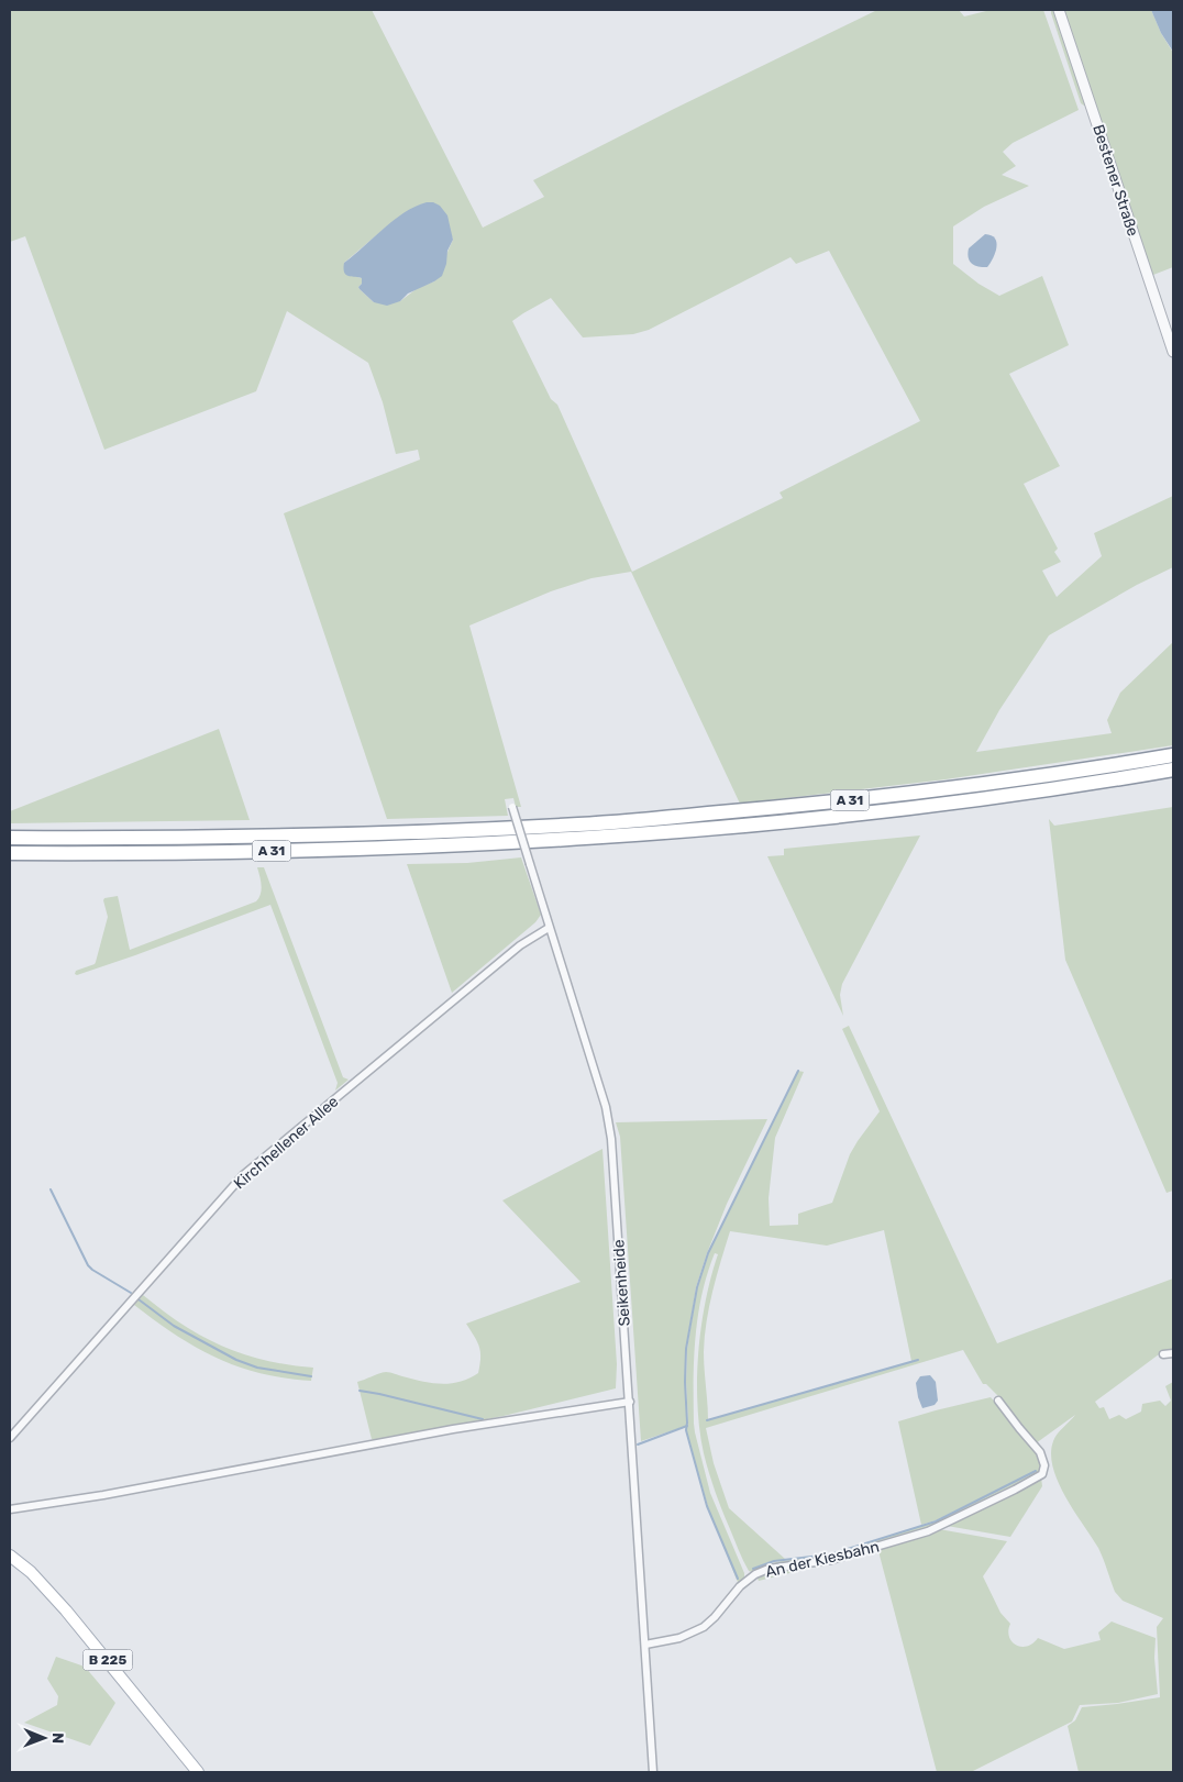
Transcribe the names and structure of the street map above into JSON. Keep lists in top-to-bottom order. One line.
{"streets":{"highway":["A 31"],"main road":["B 225"],"street":["Bestener Straße","Kirchhellener Allee","Seikenheide","An der Kiesbahn"]},"crossings":[["Kirchhellener Allee","Seikenheide"],["Seikenheide","An der Kiesbahn"]],"north":"right"}
